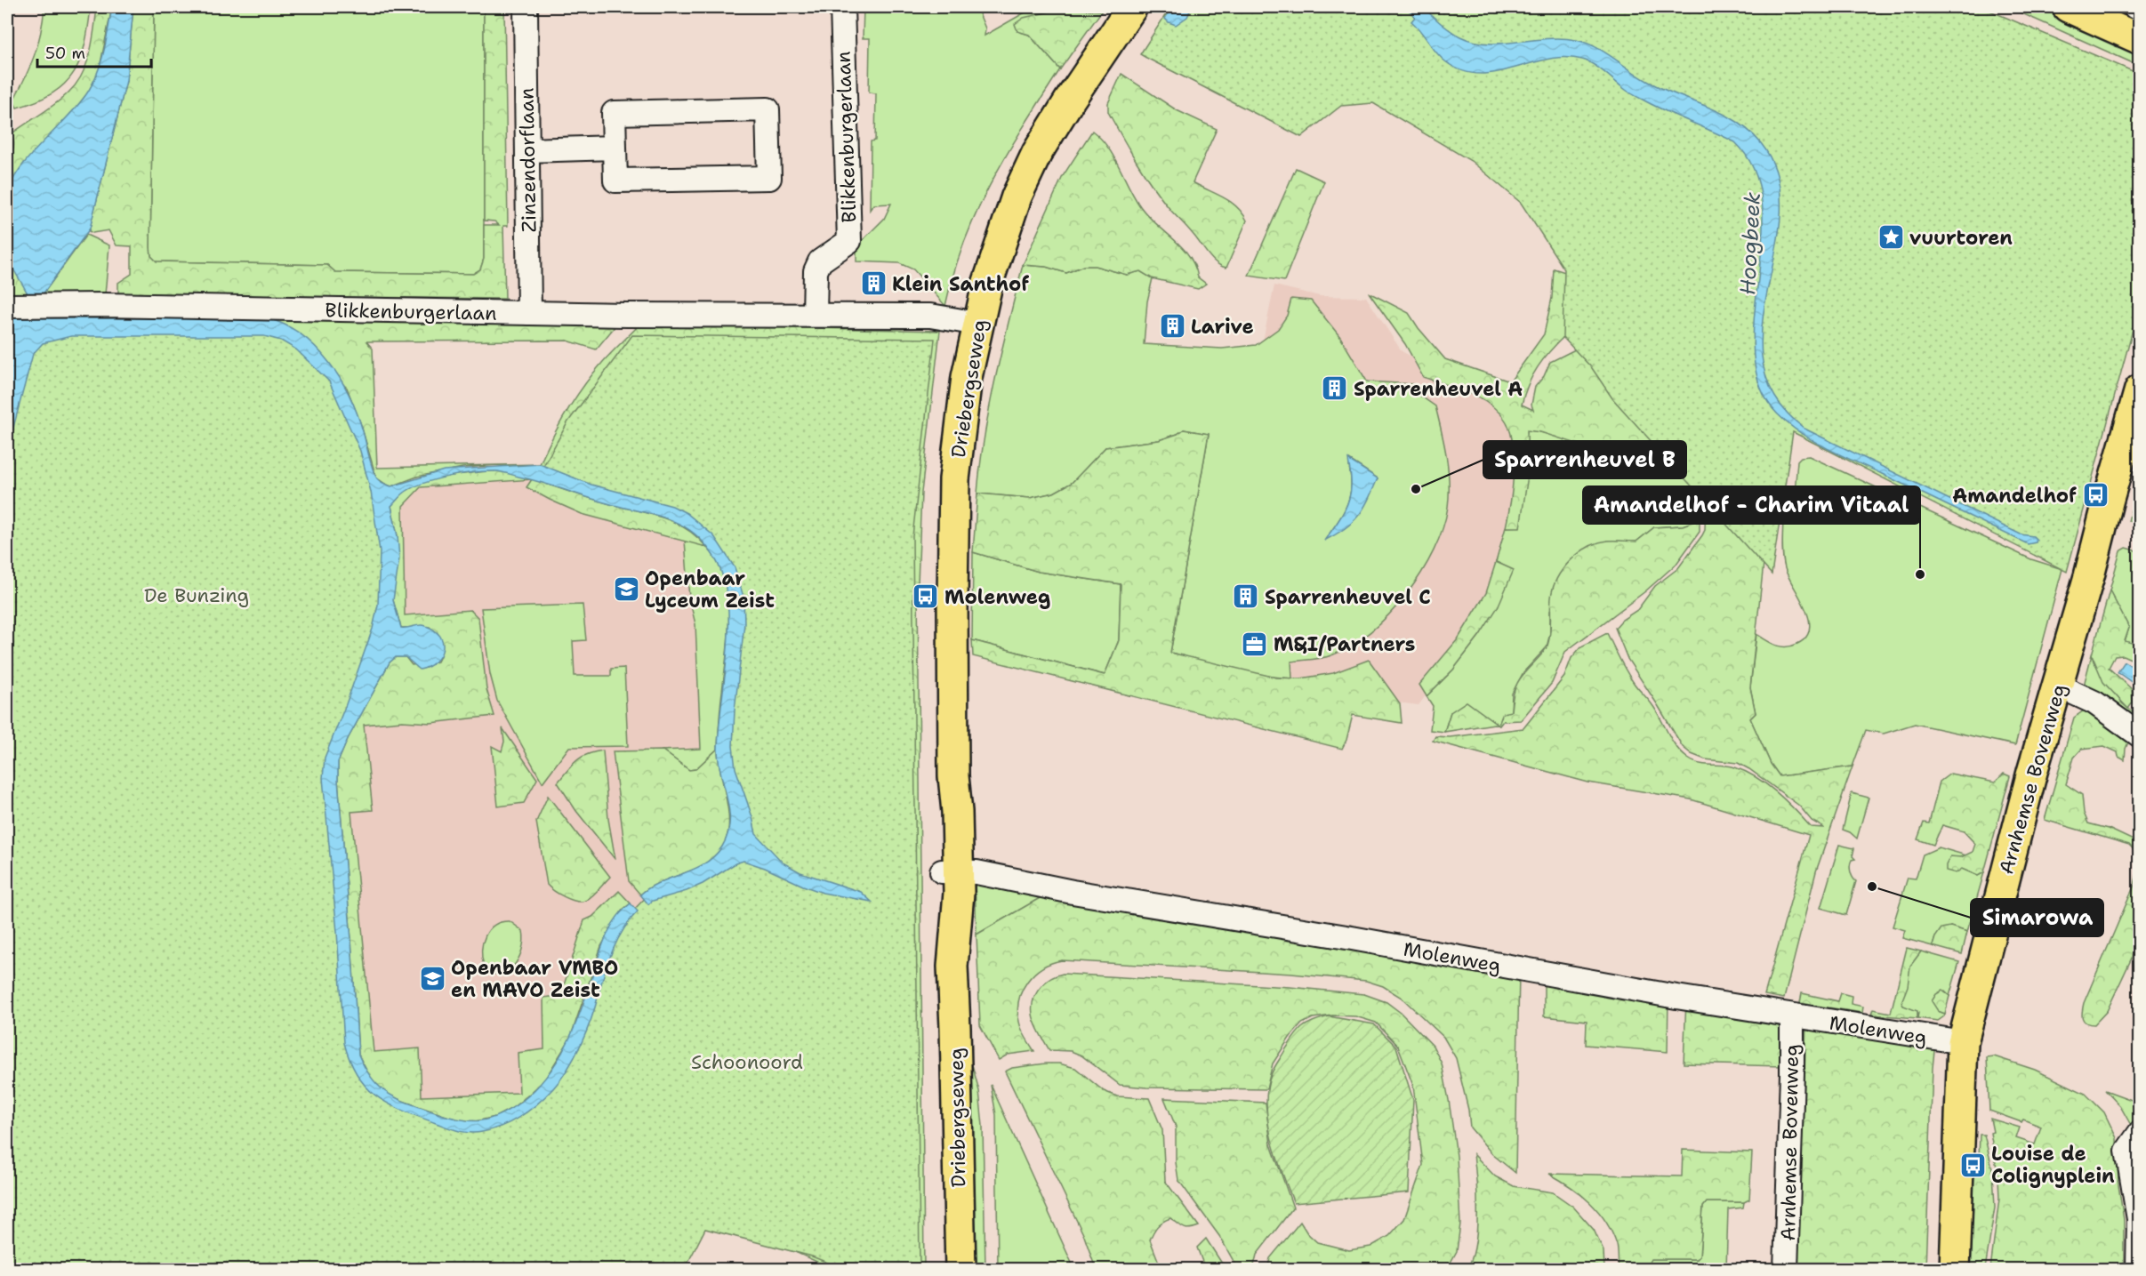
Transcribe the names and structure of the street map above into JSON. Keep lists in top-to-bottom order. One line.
{"streets":{"main road":["Driebergseweg","Arnhemse Bovenweg"],"street":["Blikkenburgerlaan","Zinzendorflaan","Molenweg"]},"crossings":[["Blikkenburgerlaan","Zinzendorflaan"],["Blikkenburgerlaan","Driebergseweg"],["Driebergseweg","Molenweg"],["Arnhemse Bovenweg","Molenweg"]],"water":["Hoogbeek"],"parks":["De Bunzing","Schoonoord"],"places":{"place":["vuurtoren"],"building":["Klein Santhof","Larive","Sparrenheuvel A","Sparrenheuvel C"],"other":["Sparrenheuvel B","Amandelhof - Charim Vitaal","Simarowa"],"bus stop":["Amandelhof","Molenweg","Louise de Colignyplein"],"school or university":["Openbaar Lyceum Zeist","Openbaar VMBO en MAVO Zeist"],"office":["M&I/Partners"]},"scale_bar":"50 m"}
